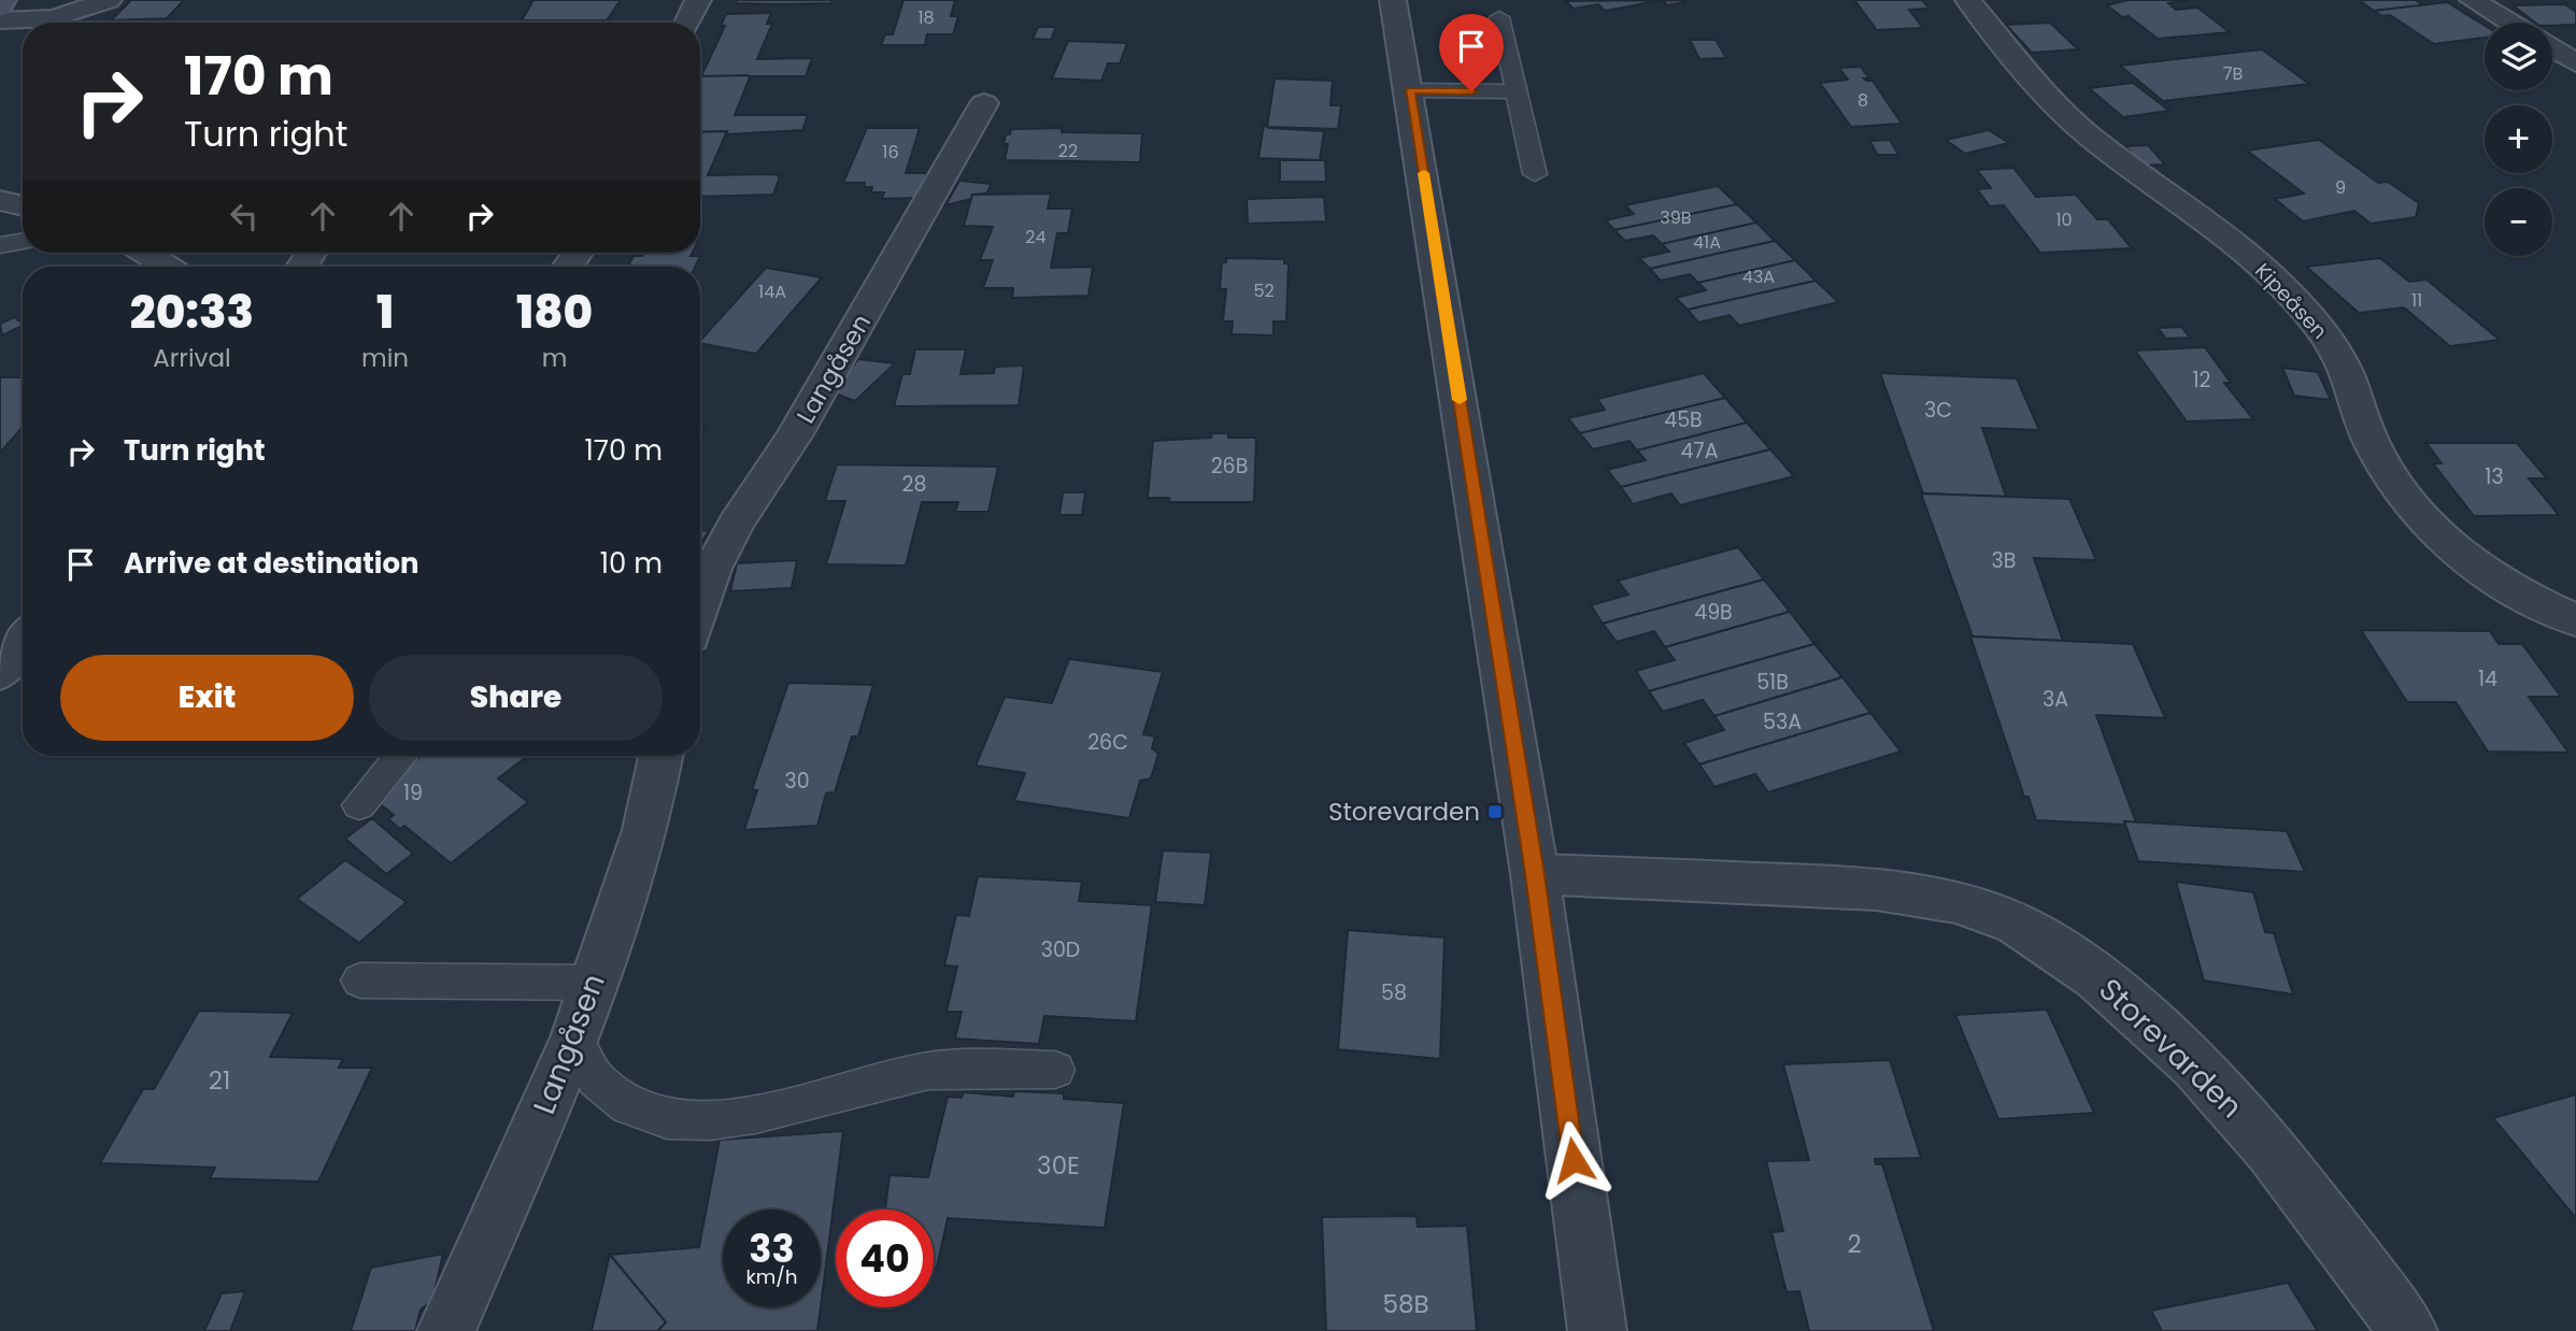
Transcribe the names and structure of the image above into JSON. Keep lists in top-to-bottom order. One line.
{"streets":{"street":["Kipeåsen","Langåsen","Storevarden"]},"places":{"transit":["Storevarden"]},"house_numbers":["18","7B","8","22","16","9","39B","10","24","41A","43A","52","14A","11","12","3C","45B","47A","26B","13","28","3B","49B","14","51B","3A","53A","26C","30","19","30D","58","21","30E","2","58B"],"page":{"map_buttons":["+","−"],"turn":["170 m","Turn right"],"eta":["20:33","Arrival","1","min","180","m"],"list":[{"name":"Turn right","value":"170 m"},{"name":"Arrive at destination","value":"10 m"}],"buttons":["Exit","Share"],"speed":"33 km/h","limit":"40"}}
